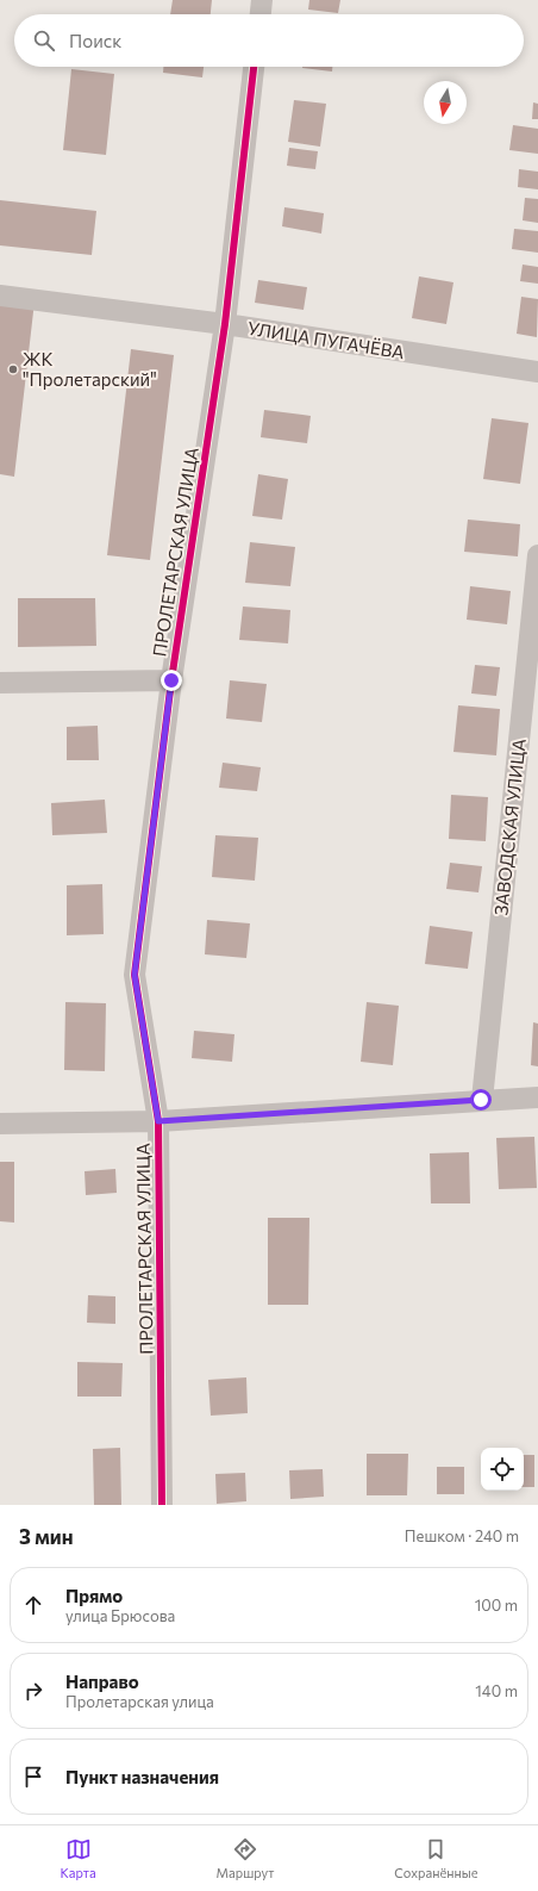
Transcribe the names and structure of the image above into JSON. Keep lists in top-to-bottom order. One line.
{"streets":{"street":["УЛИЦА ПУГАЧЁВА","ПРОЛЕТАРСКАЯ УЛИЦА","ЗАВОДСКАЯ УЛИЦА"]},"crossings":[["УЛИЦА ПУГАЧЁВА","ПРОЛЕТАРСКАЯ УЛИЦА"]],"places":["ЖК \"Пролетарский\""],"north":"bottom","page":{"search":"Поиск","heading":["3 мин","Пешком · 240 m"],"list":[["Прямо","улица Брюсова","100 m"],["Направо","Пролетарская улица","140 m"],"Пункт назначения"],"nav":["Карта","Маршрут","Сохранённые"]}}
